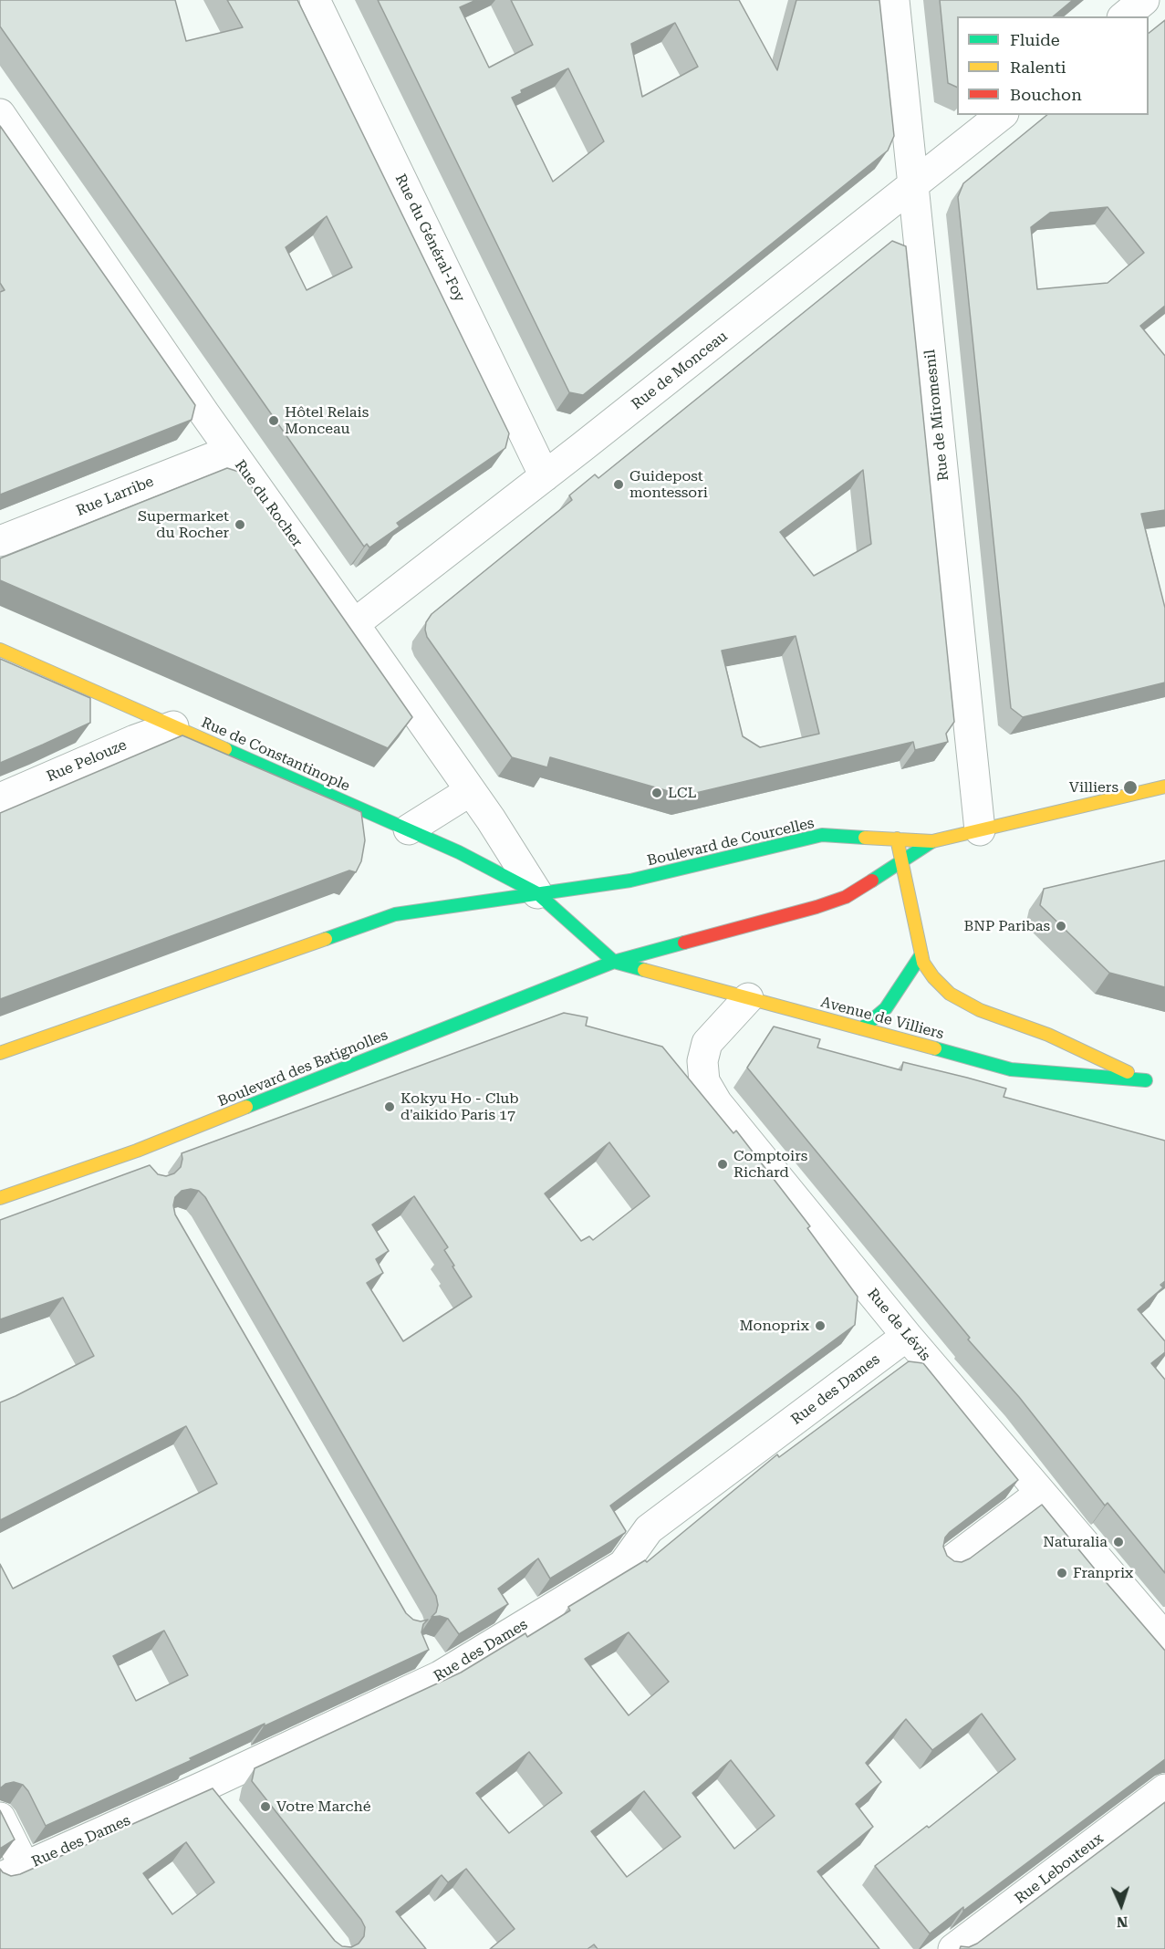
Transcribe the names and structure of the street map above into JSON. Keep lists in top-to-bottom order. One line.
{"streets":{"main road":["Rue de Constantinople","Boulevard de Courcelles","Avenue de Villiers","Boulevard des Batignolles"],"street":["Rue du Général-Foy","Rue de Monceau","Rue de Miromesnil","Rue Larribe","Rue du Rocher","Rue Pelouze","Rue de Lévis","Rue des Dames","Rue Lebouteux"]},"crossings":[["Rue du Général-Foy","Rue de Monceau"],["Rue de Monceau","Rue de Miromesnil"],["Rue de Monceau","Rue du Rocher"],["Rue de Miromesnil","Boulevard de Courcelles"],["Rue Larribe","Rue du Rocher"],["Rue du Rocher","Rue de Constantinople"],["Rue du Rocher","Boulevard de Courcelles"],["Rue de Constantinople","Rue Pelouze"],["Rue de Constantinople","Boulevard de Courcelles"],["Rue de Constantinople","Avenue de Villiers"],["Rue de Constantinople","Boulevard des Batignolles"],["Boulevard de Courcelles","Avenue de Villiers"],["Boulevard de Courcelles","Boulevard des Batignolles"],["Avenue de Villiers","Boulevard des Batignolles"],["Avenue de Villiers","Rue de Lévis"],["Rue de Lévis","Rue des Dames"]],"places":["Hôtel Relais Monceau","Guidepost montessori","Supermarket du Rocher","Villiers","LCL","BNP Paribas","Kokyu Ho - Club d'aikido Paris 17","Comptoirs Richard","Monoprix","Naturalia","Franprix","Votre Marché"],"legend":["Fluide","Ralenti","Bouchon"],"north":"bottom"}
